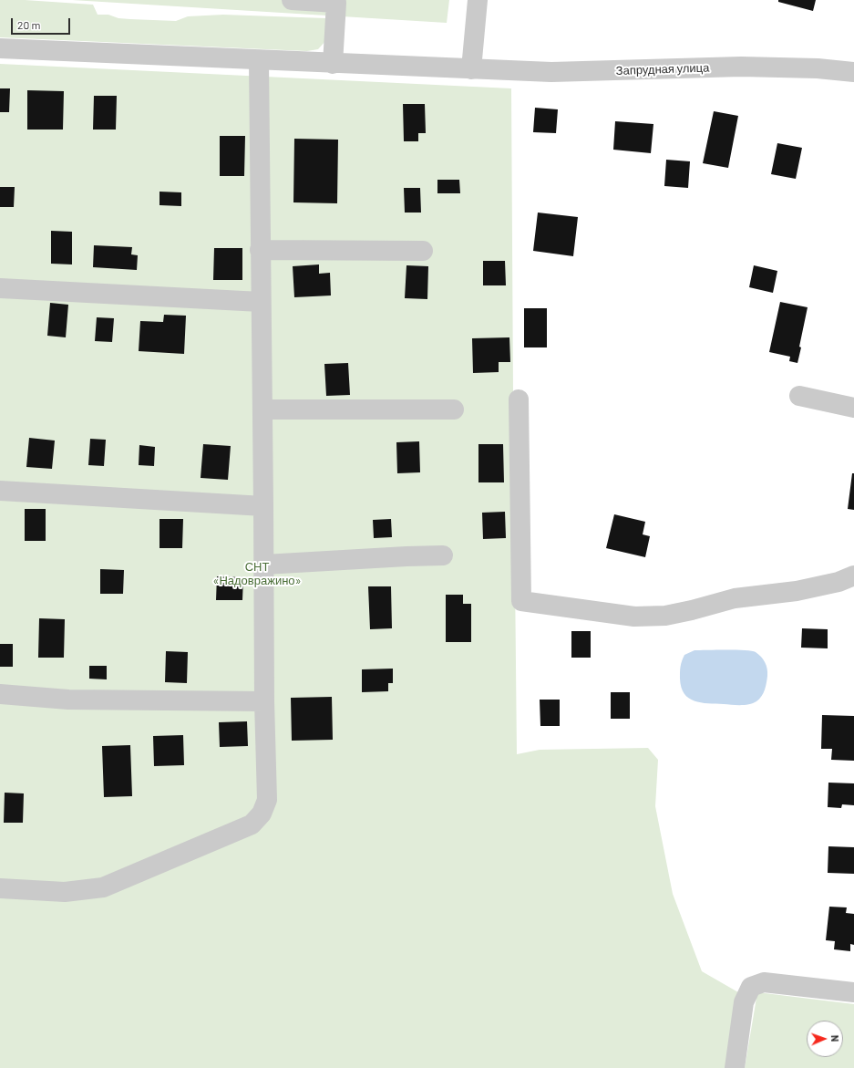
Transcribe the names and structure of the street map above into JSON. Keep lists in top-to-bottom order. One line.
{"streets":{"street":["Запрудная улица"]},"parks":["СНТ «Надовражино»"],"scale_bar":"20 m","north":"right"}
